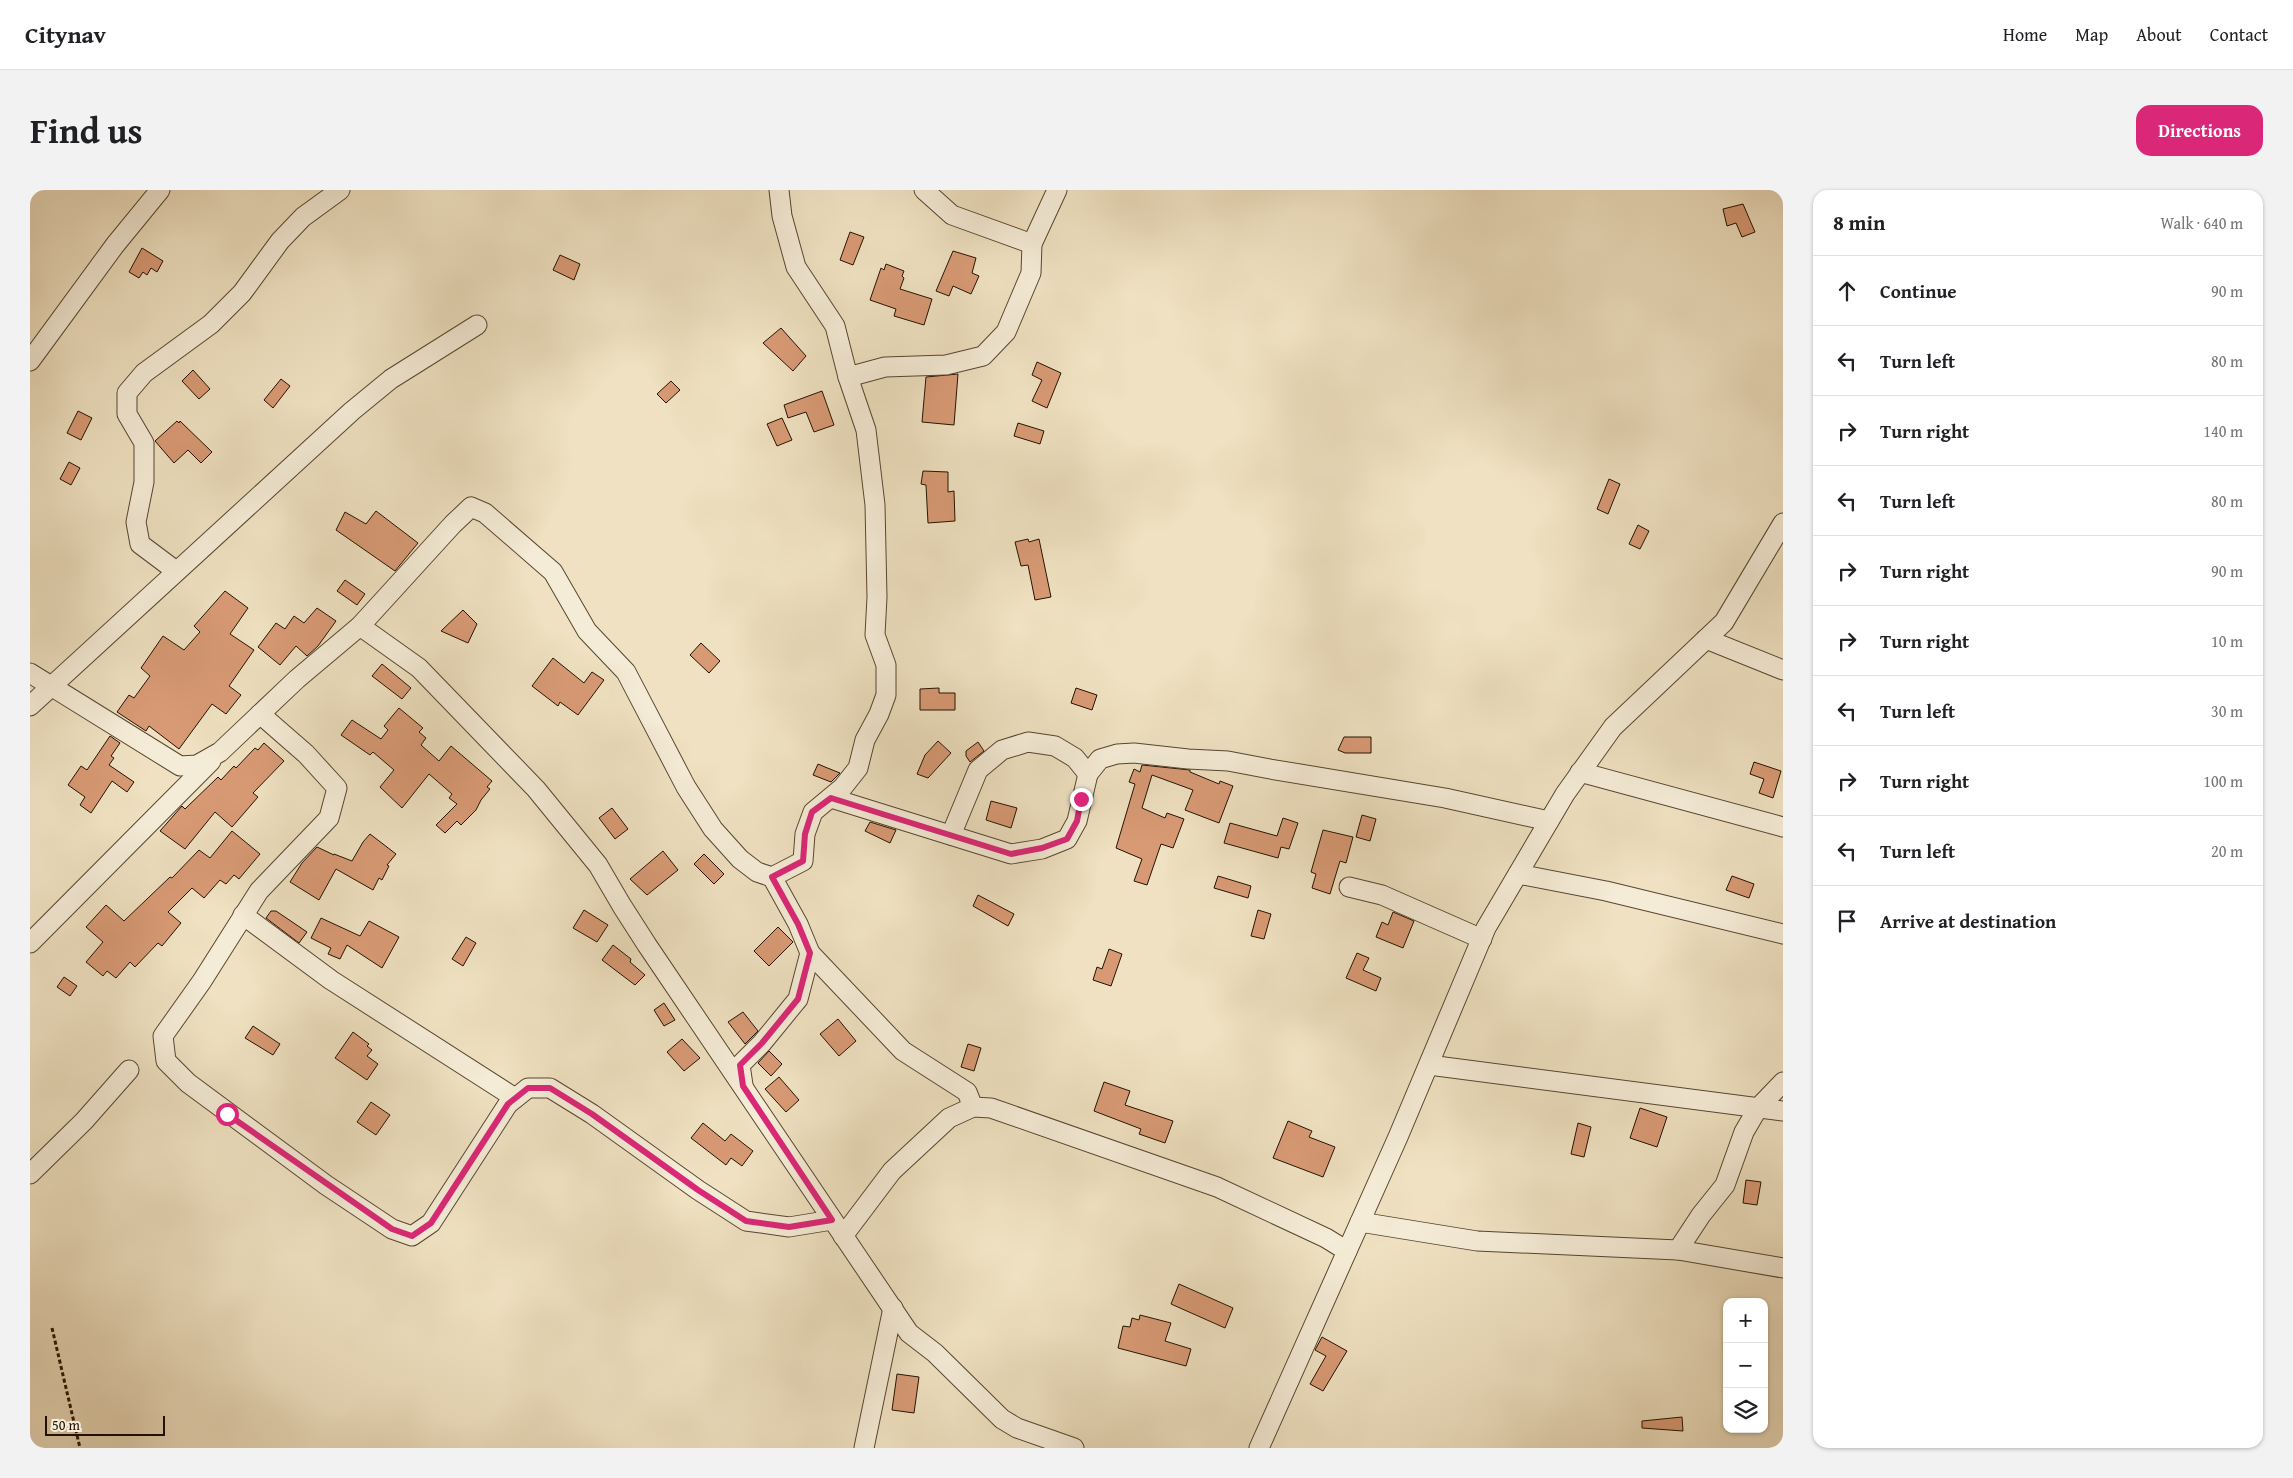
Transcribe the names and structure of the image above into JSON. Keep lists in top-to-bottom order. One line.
{"scale_bar":"50 m","page":{"header":"Citynav","nav":["Home","Map","About","Contact"],"title":"Find us","buttons":"Directions","heading":["8 min","Walk · 640 m"],"list":[["Continue","90 m"],["Turn left","80 m"],["Turn right","140 m"],["Turn left","80 m"],["Turn right","90 m"],["Turn right","10 m"],["Turn left","30 m"],["Turn right","100 m"],["Turn left","20 m"],"Arrive at destination"],"map_buttons":["+","−"],"scale":"50 m"}}
